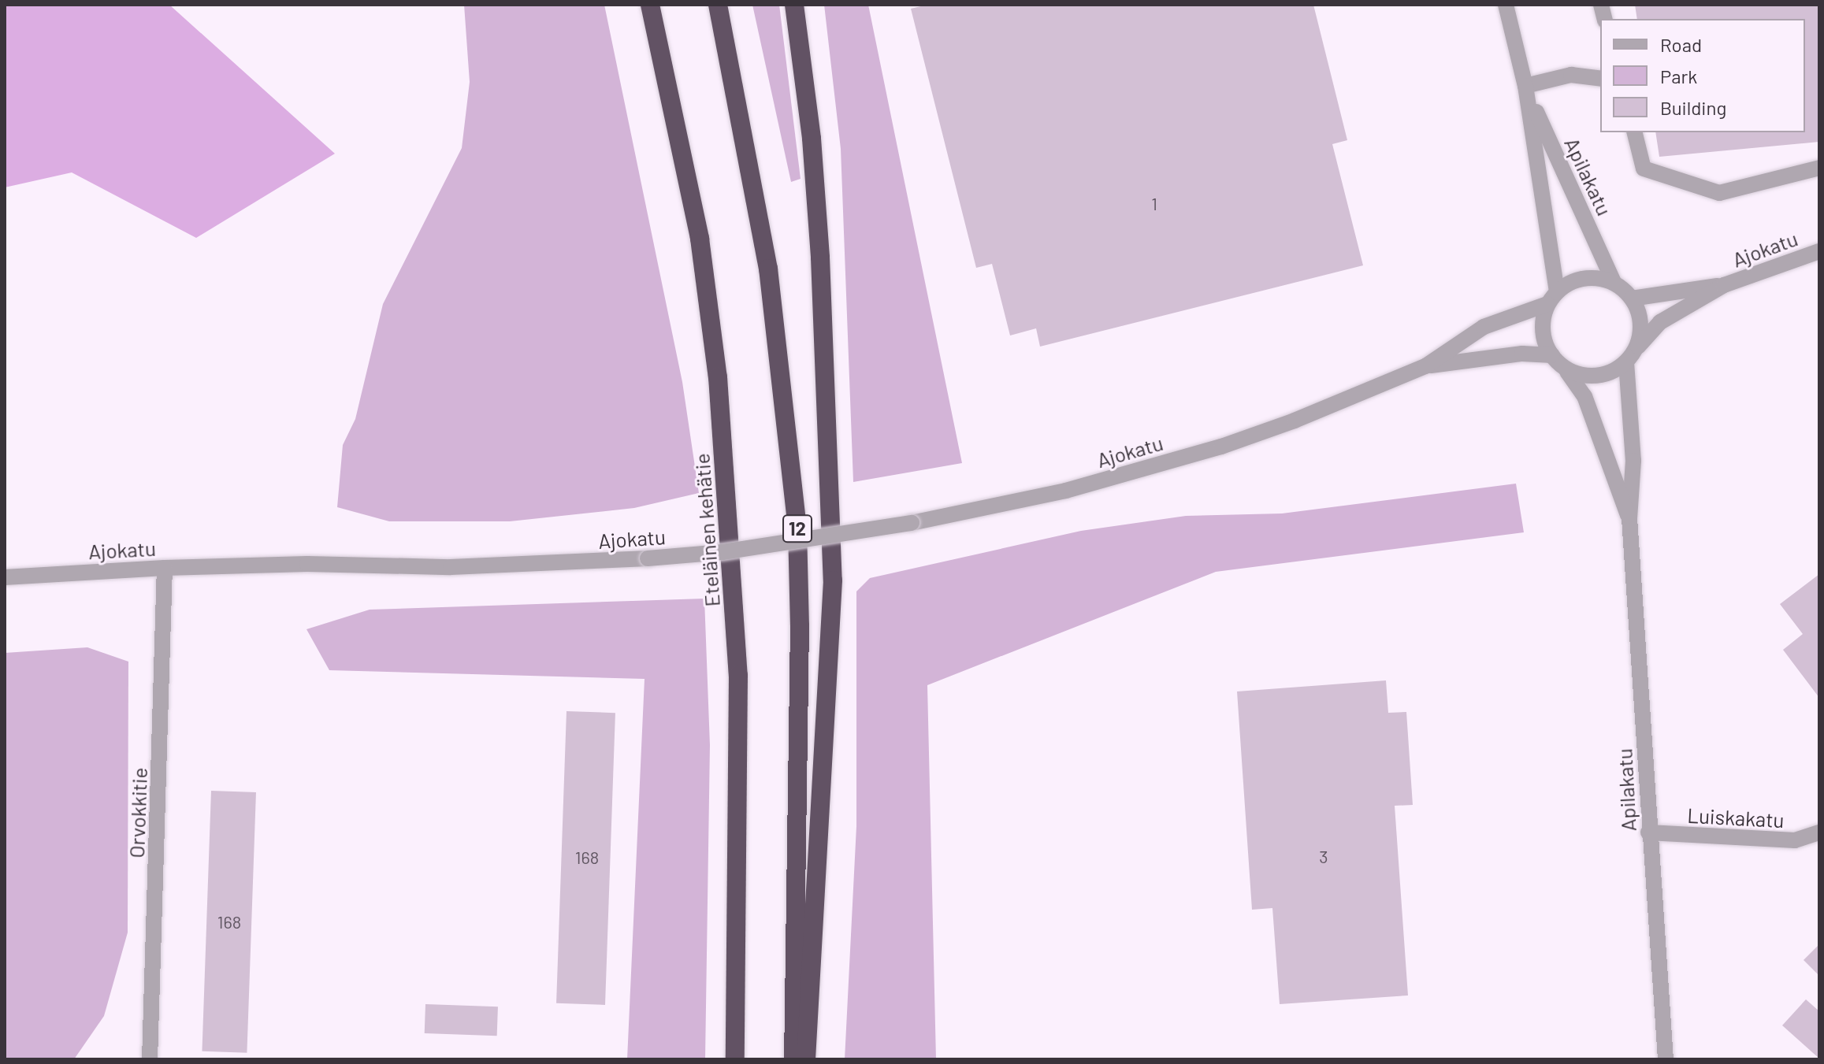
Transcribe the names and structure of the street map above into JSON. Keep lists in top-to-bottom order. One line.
{"streets":{"highway":["12","Eteläinen kehätie"],"street":["Apilakatu","Ajokatu","Orvokkitie","Luiskakatu"]},"crossings":[["Apilakatu","Ajokatu"],["Apilakatu","Luiskakatu"],["Ajokatu","Orvokkitie"]],"house_numbers":["1","3","168","168"],"legend":["Road","Park","Building"]}
